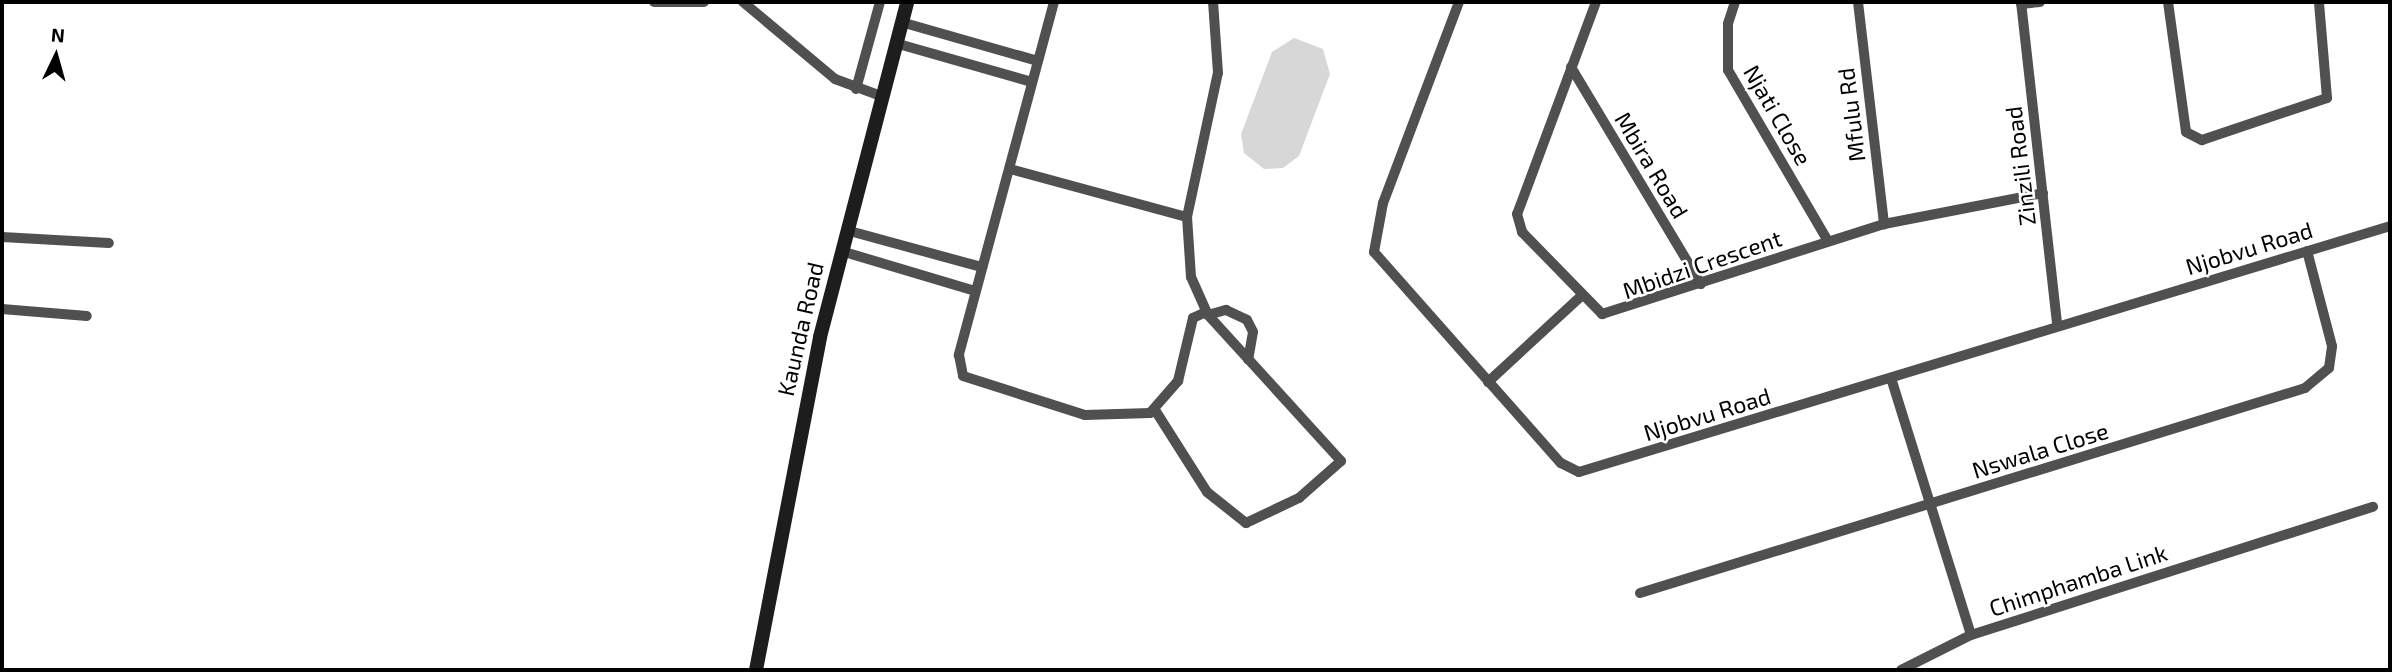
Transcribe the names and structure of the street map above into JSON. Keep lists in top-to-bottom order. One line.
{"streets":{"main road":["Kaunda Road"],"street":["Njati Close","Mfulu Rd","Mbira Road","Zinzili Road","Njobvu Road","Mbidzi Crescent","Nswala Close","Chimphamba Link"]},"crossings":[["Njati Close","Mbidzi Crescent"],["Mfulu Rd","Mbidzi Crescent"],["Mbira Road","Mbidzi Crescent"],["Zinzili Road","Njobvu Road"],["Zinzili Road","Mbidzi Crescent"],["Njobvu Road","Nswala Close"],["Njobvu Road","Chimphamba Link"],["Nswala Close","Chimphamba Link"]],"north":"top"}
